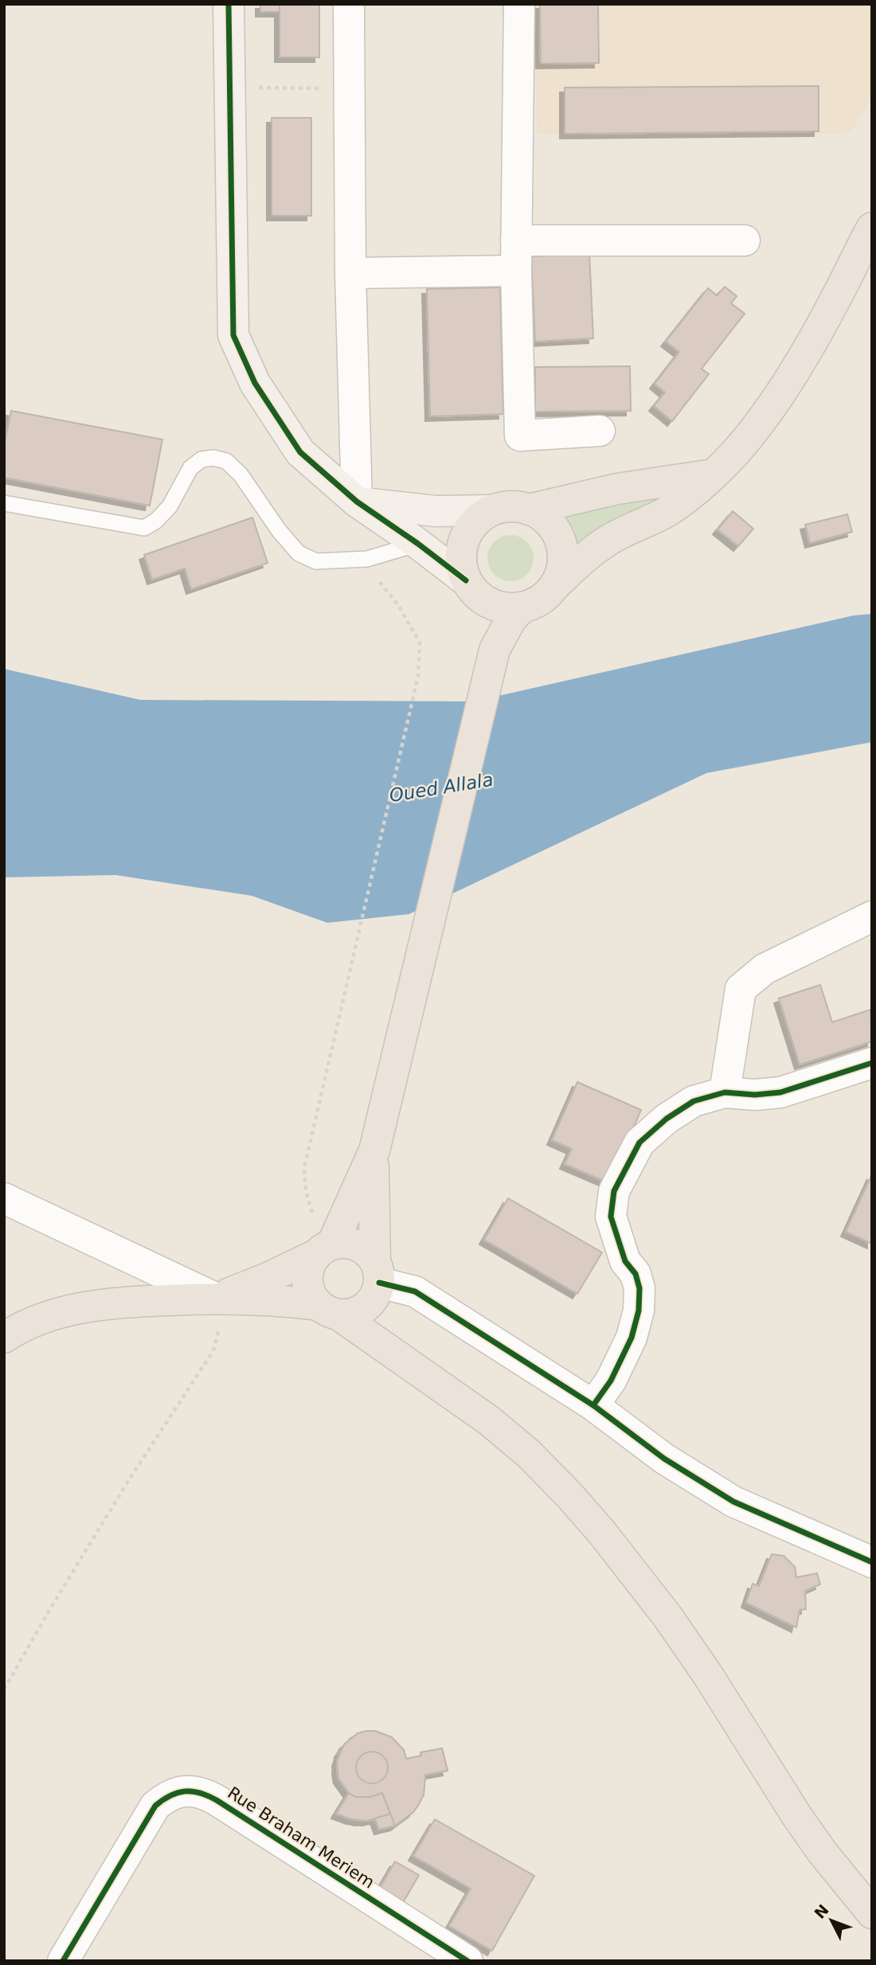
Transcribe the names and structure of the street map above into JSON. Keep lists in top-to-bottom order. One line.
{"streets":{"street":["Rue Braham Meriem"]},"water":["Oued Allala"],"north":"top left"}
